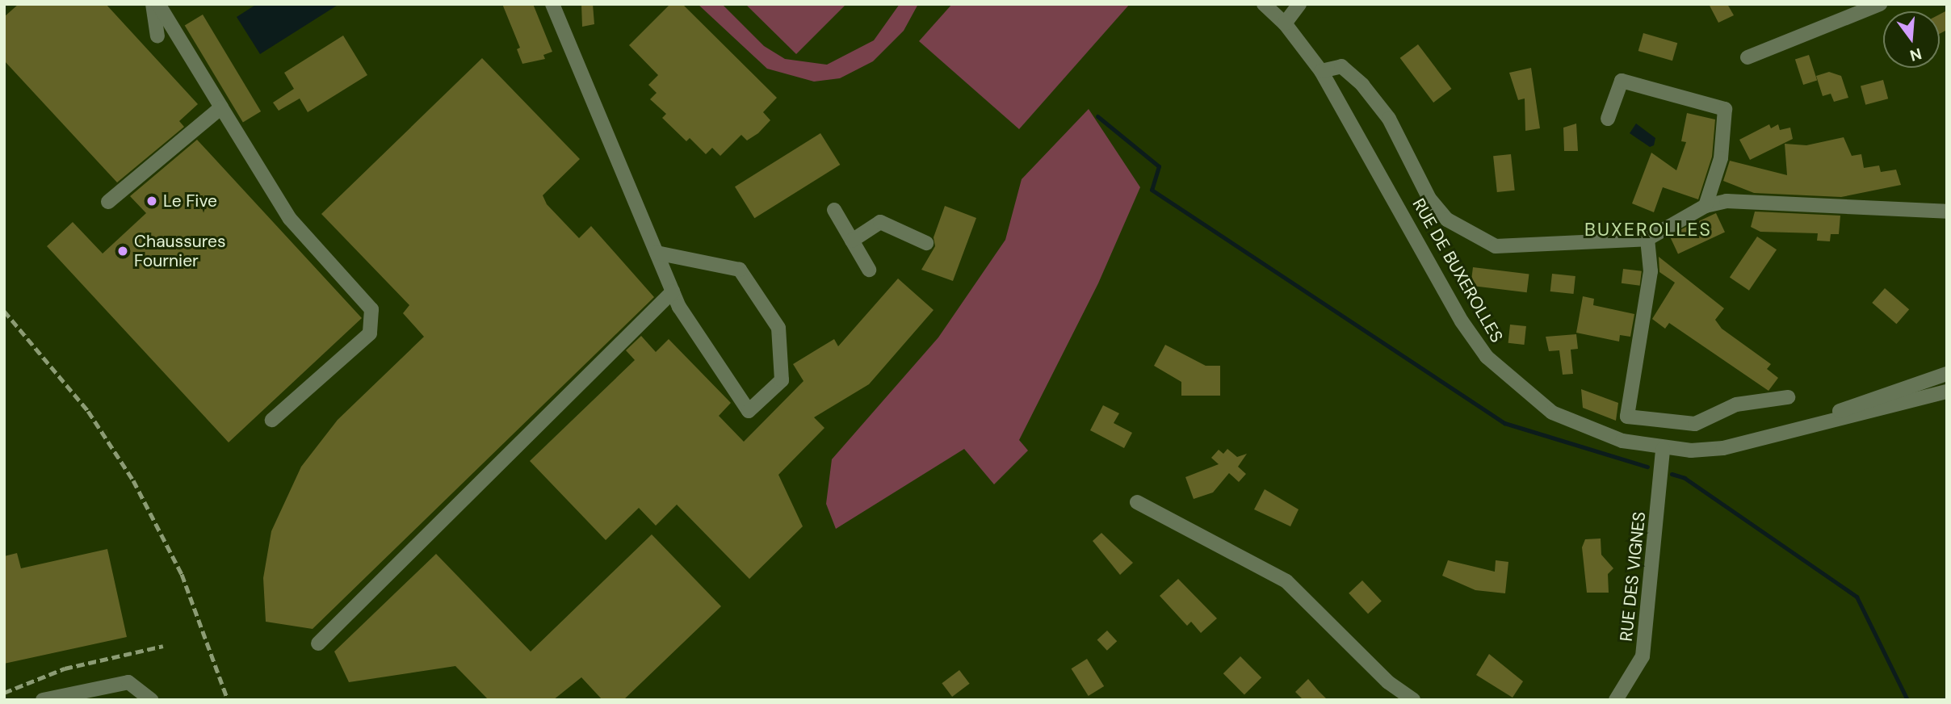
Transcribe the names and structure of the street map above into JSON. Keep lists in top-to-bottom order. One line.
{"streets":{"street":["RUE DE BUXEROLLES","RUE DES VIGNES"]},"crossings":[["RUE DE BUXEROLLES","RUE DES VIGNES"]],"districts":["BUXEROLLES"],"places":["Le Five","Chaussures Fournier"],"north":"bottom"}
